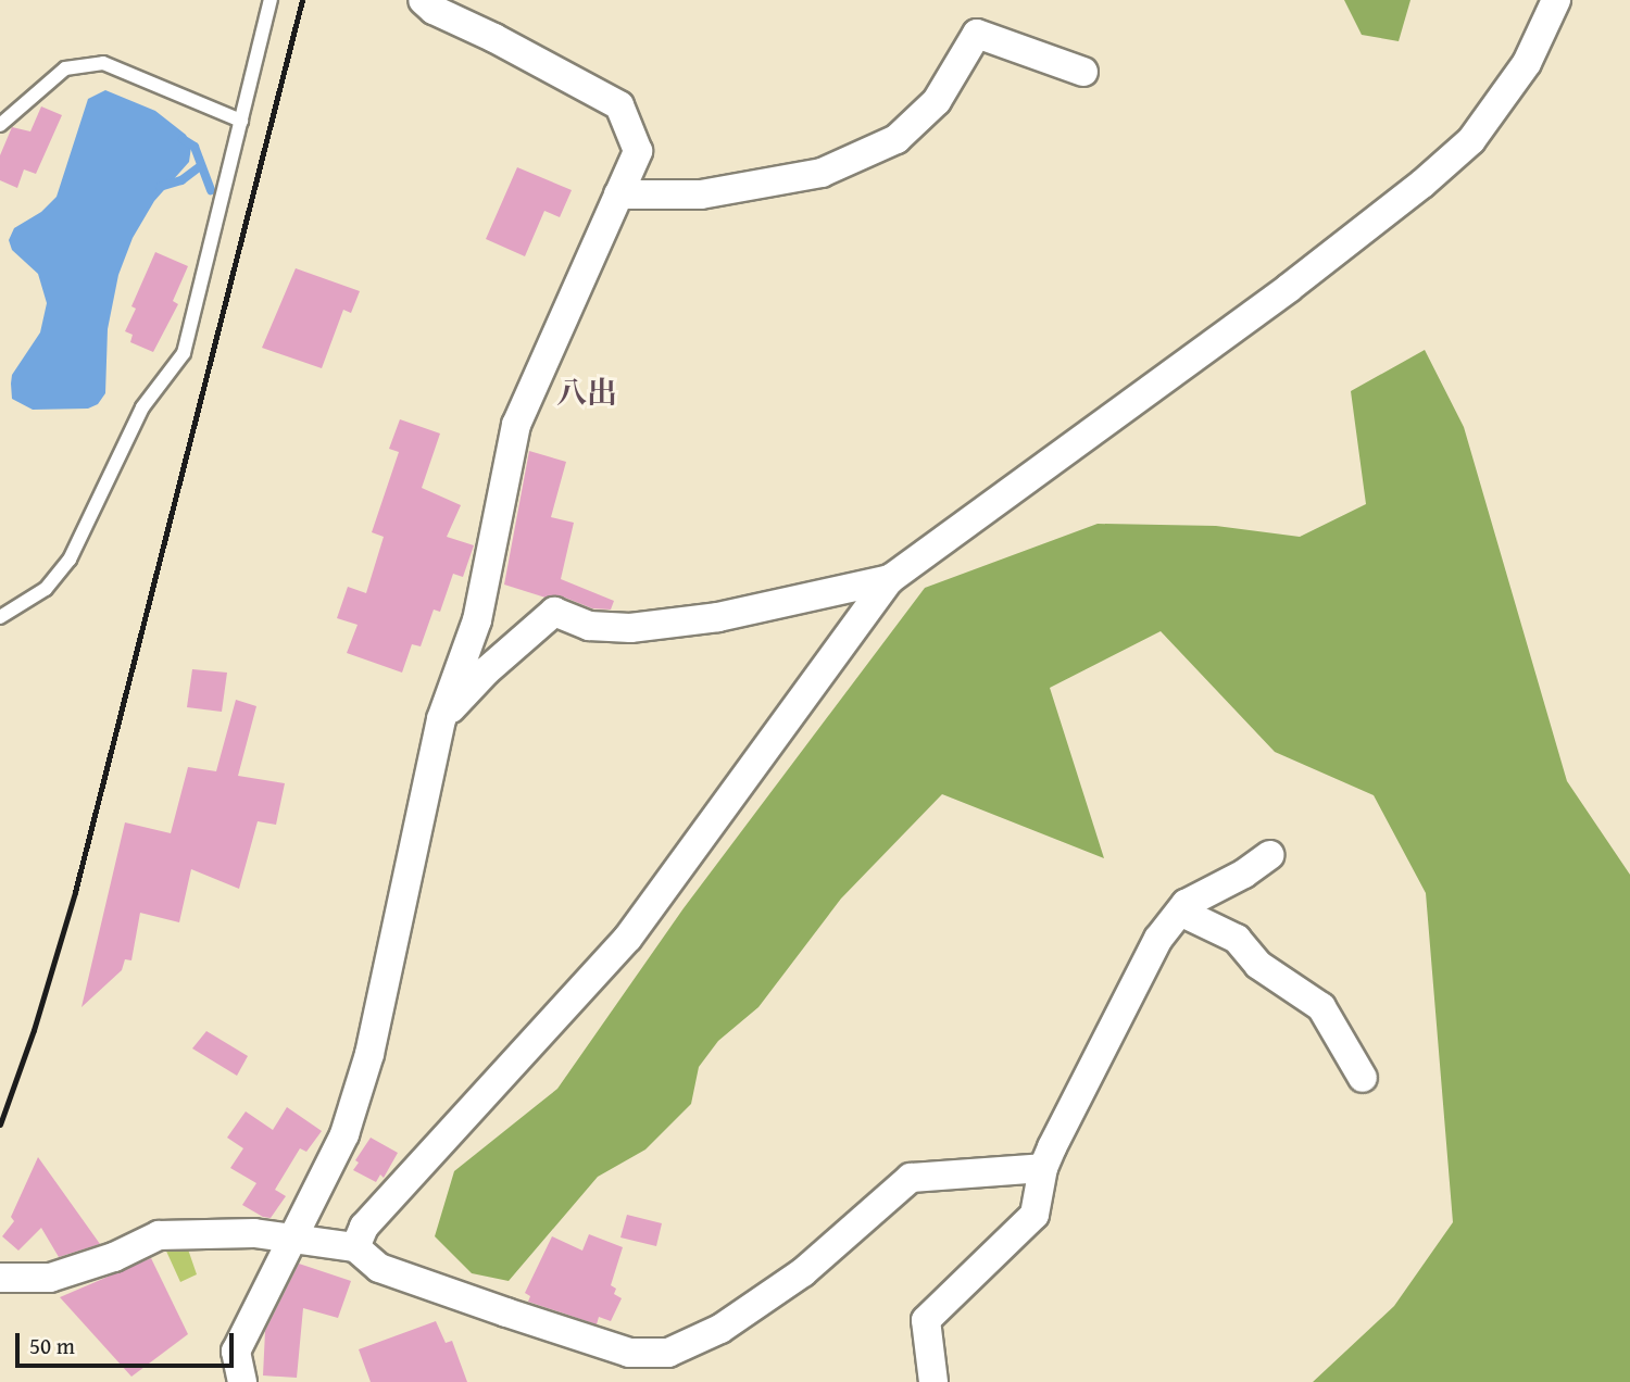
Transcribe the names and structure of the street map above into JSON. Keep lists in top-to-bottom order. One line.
{"districts":["八出"],"scale_bar":"50 m"}
